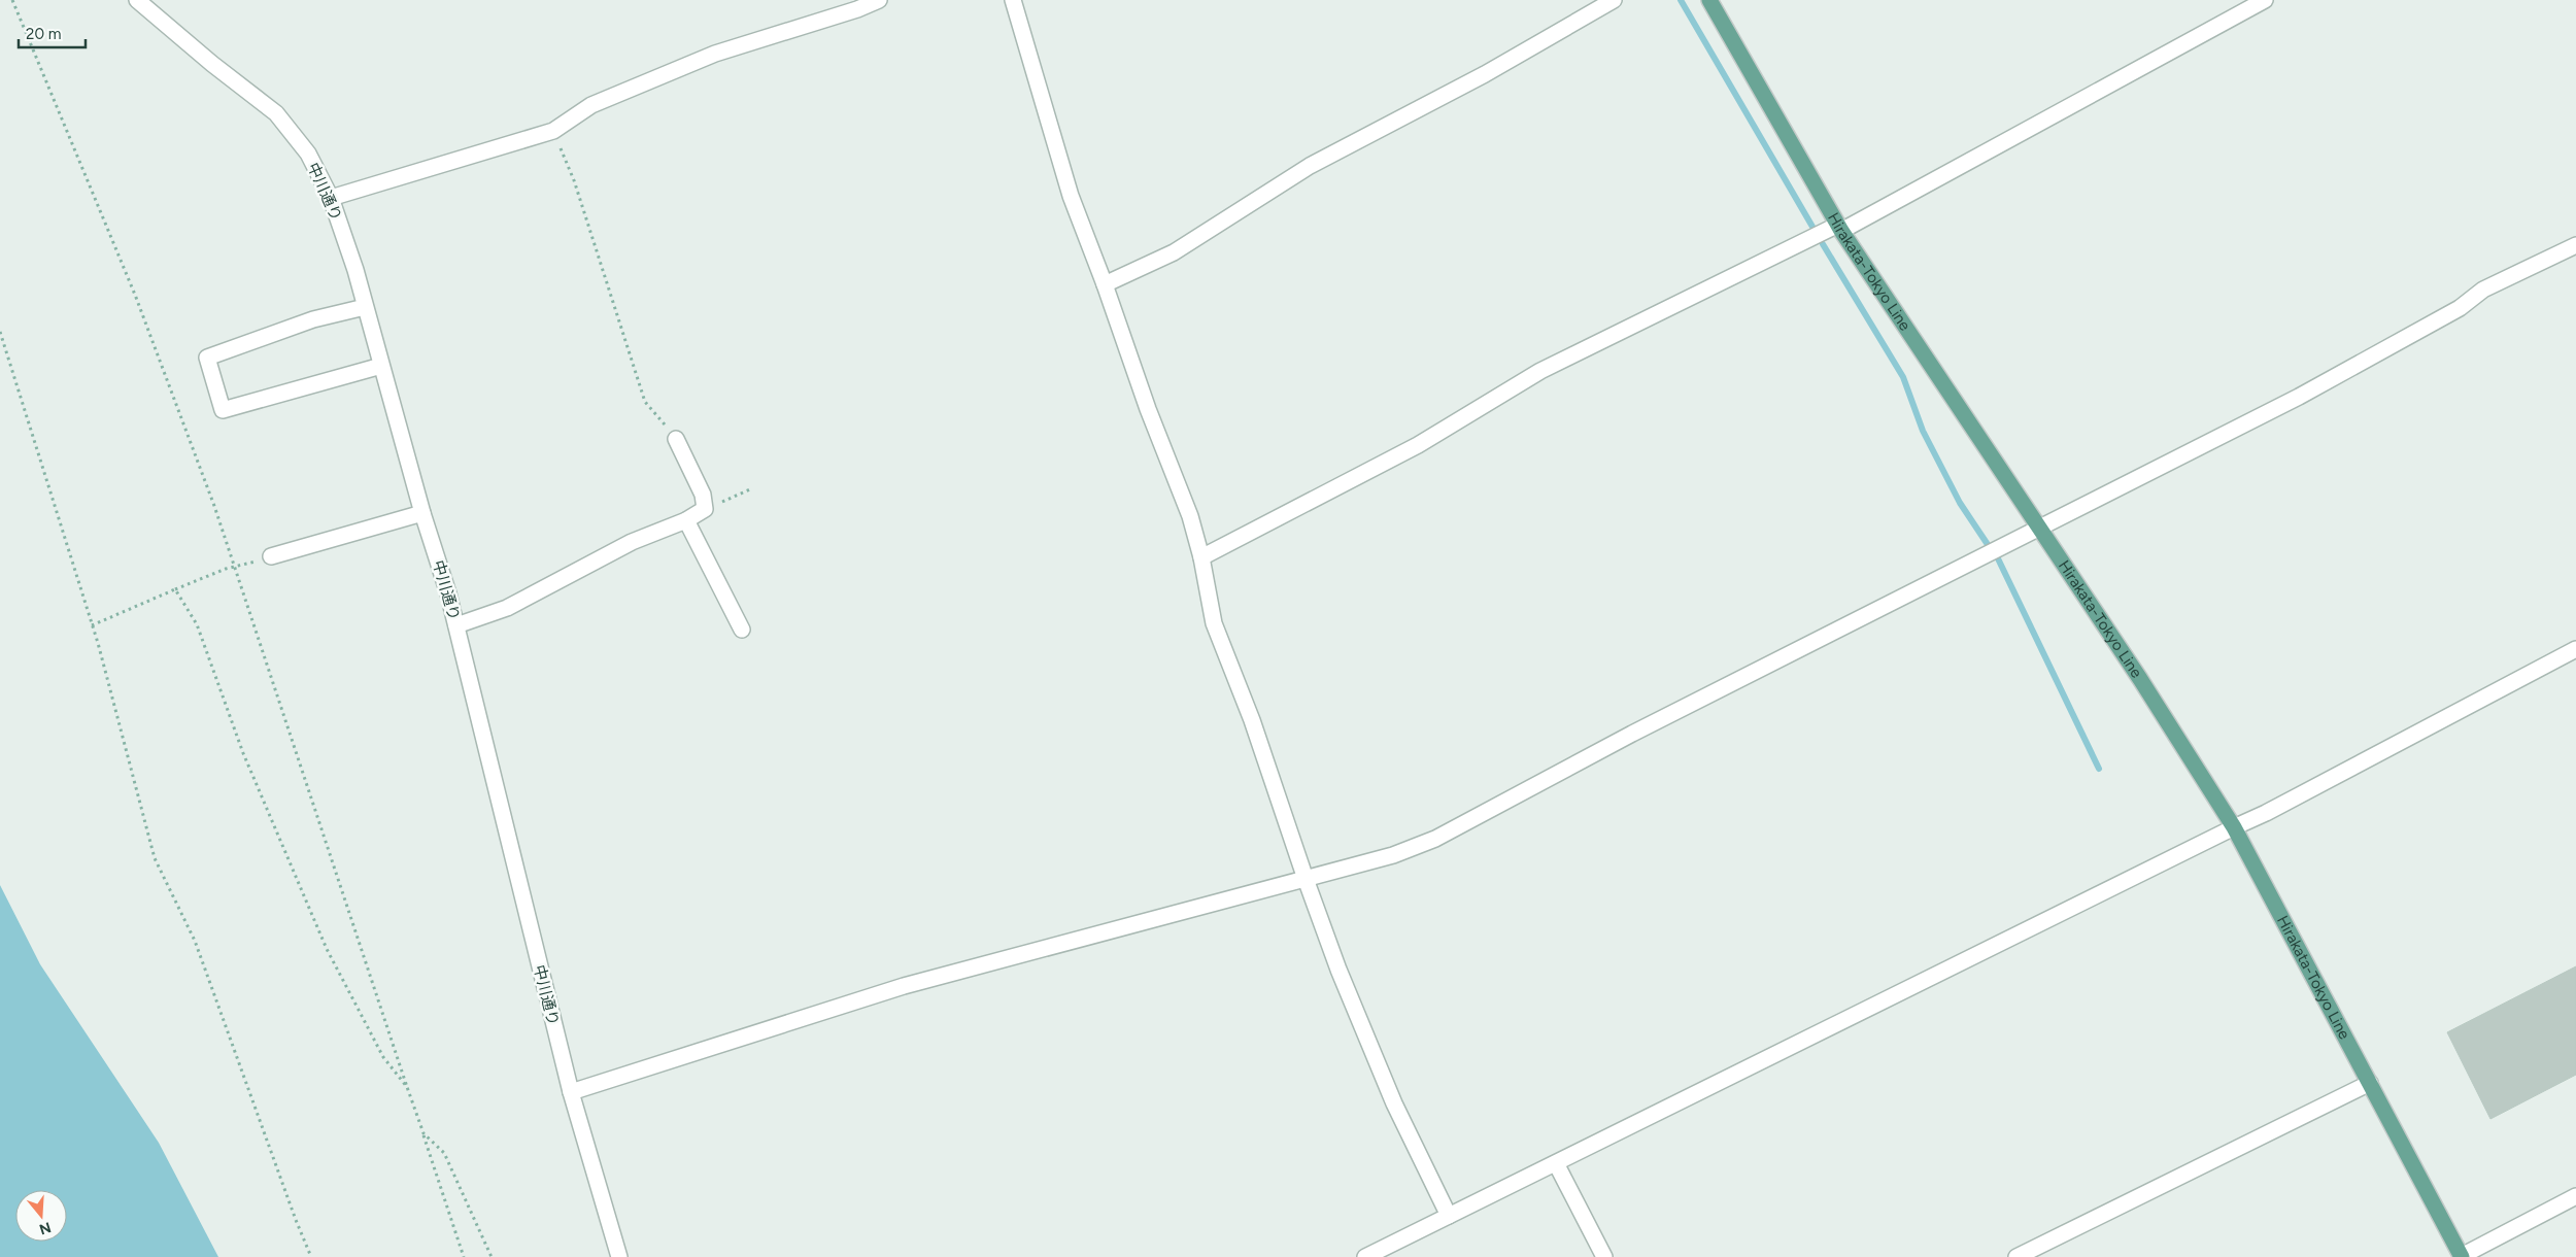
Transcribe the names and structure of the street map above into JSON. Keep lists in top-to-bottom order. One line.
{"streets":{"main road":["Hirakata-Tokyo Line"],"street":["中川通り"]},"scale_bar":"20 m","north":"bottom"}
